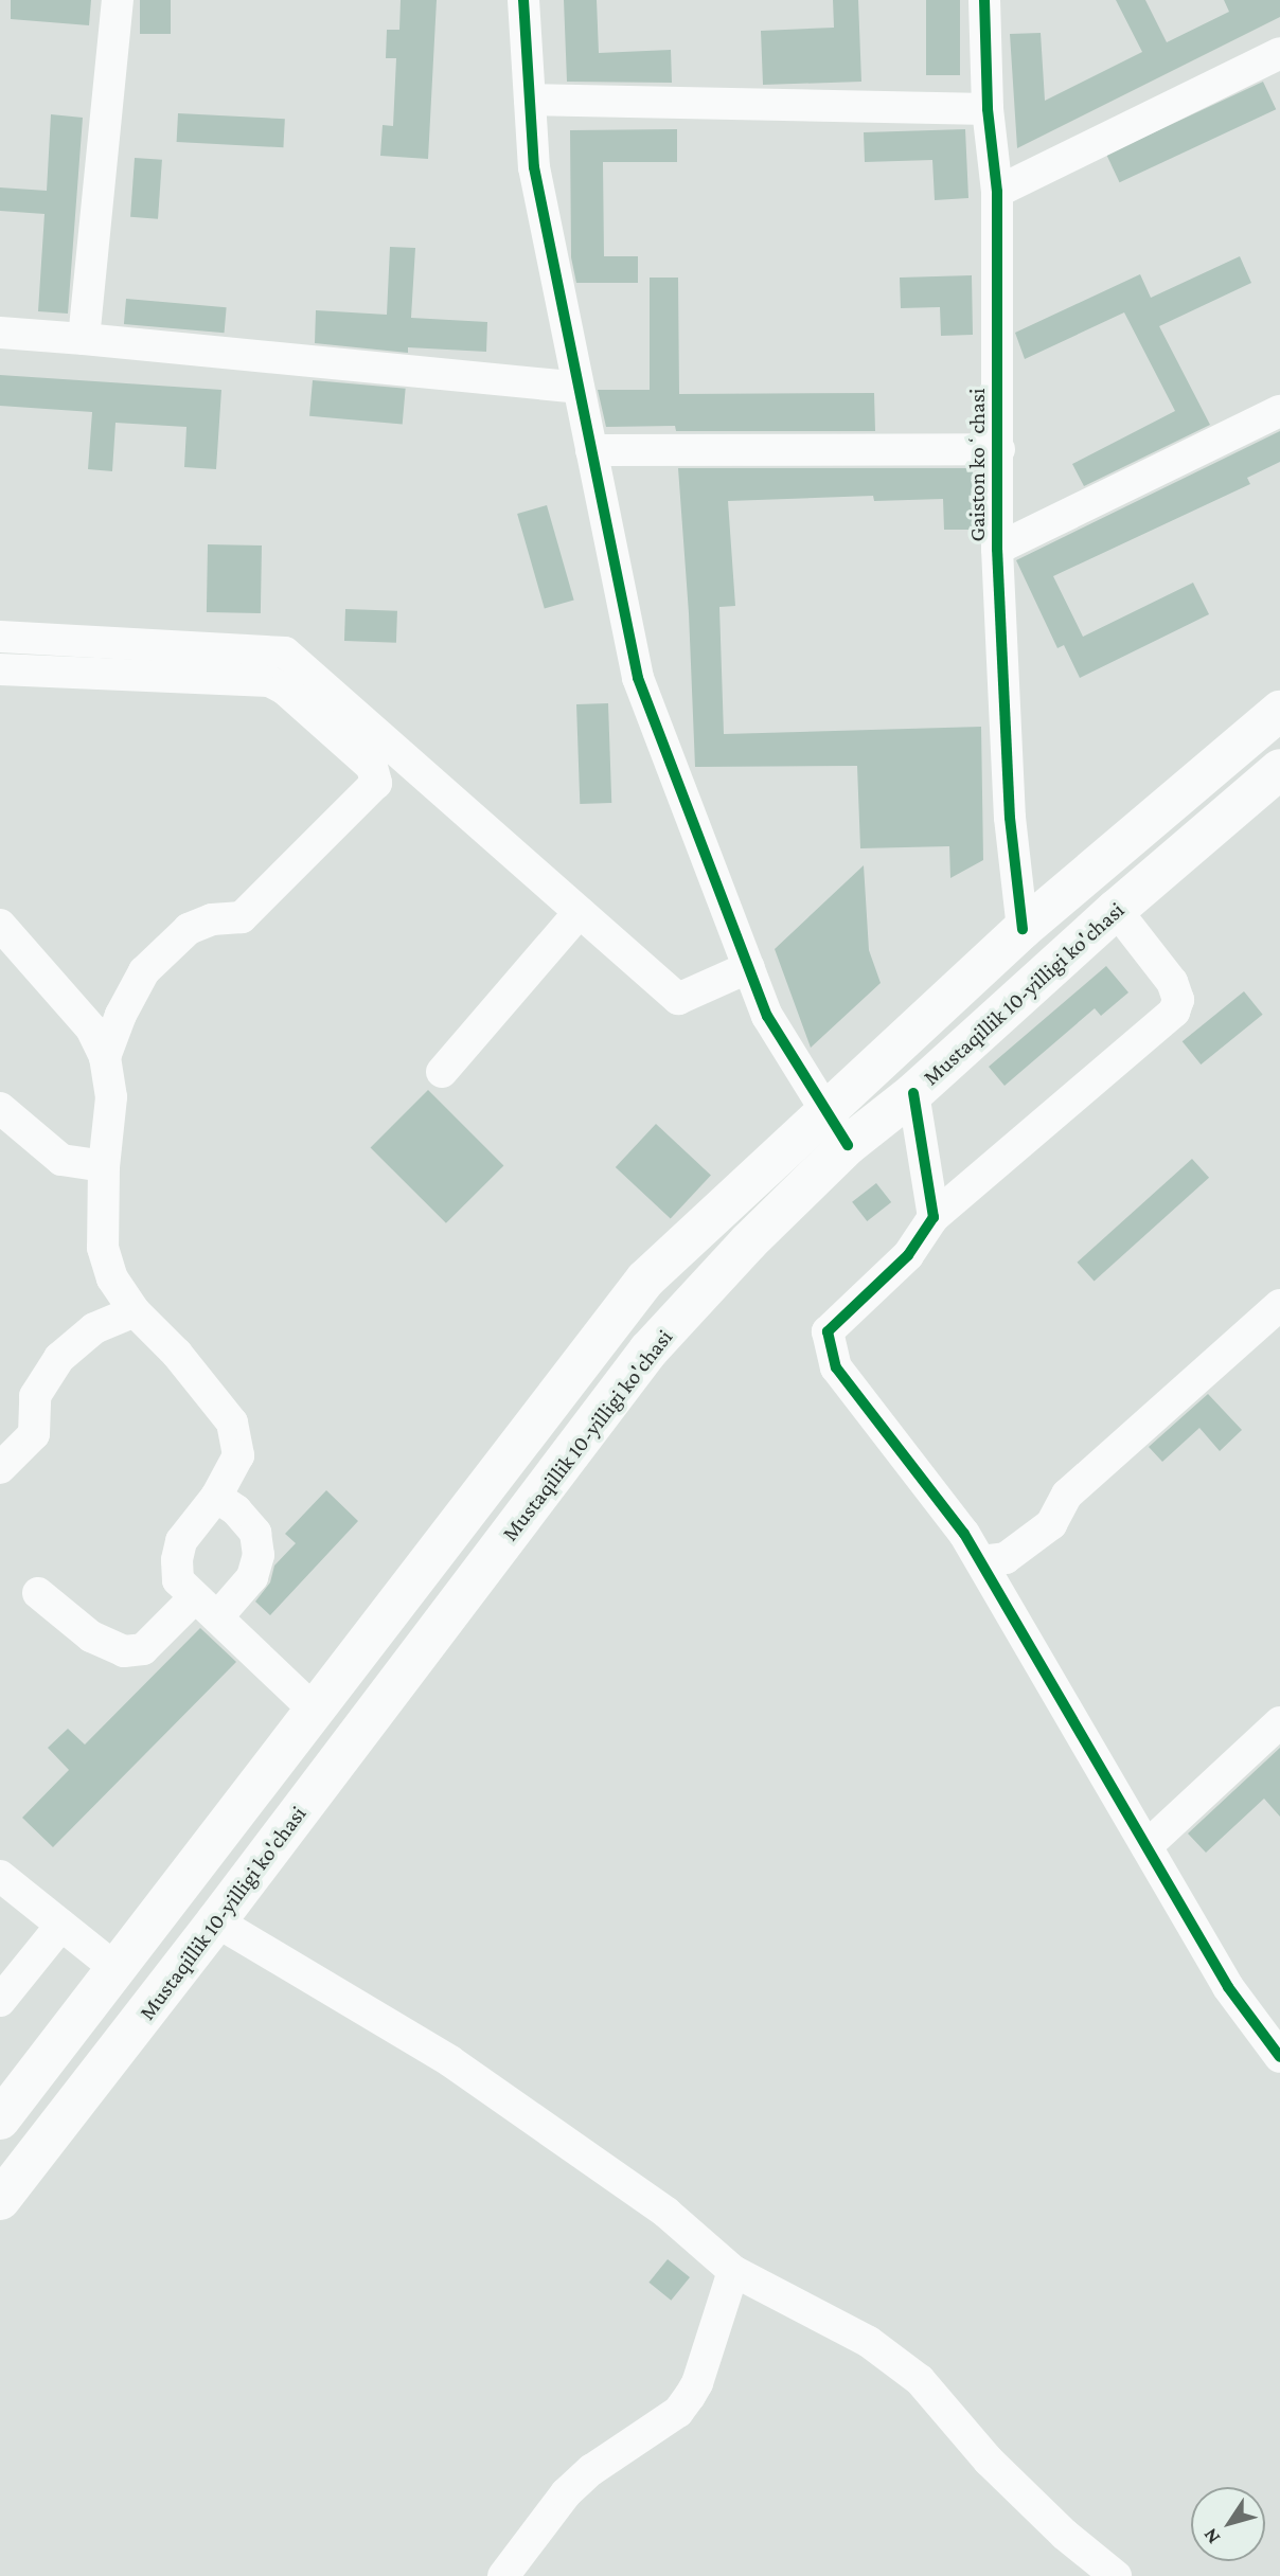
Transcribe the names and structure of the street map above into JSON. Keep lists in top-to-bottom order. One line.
{"streets":{"main road":["Mustaqillik 10-yilligi ko'chasi"],"street":["Gaiston koʻchasi"]},"crossings":[["Gaiston koʻchasi","Mustaqillik 10-yilligi ko'chasi"]],"north":"bottom left"}
